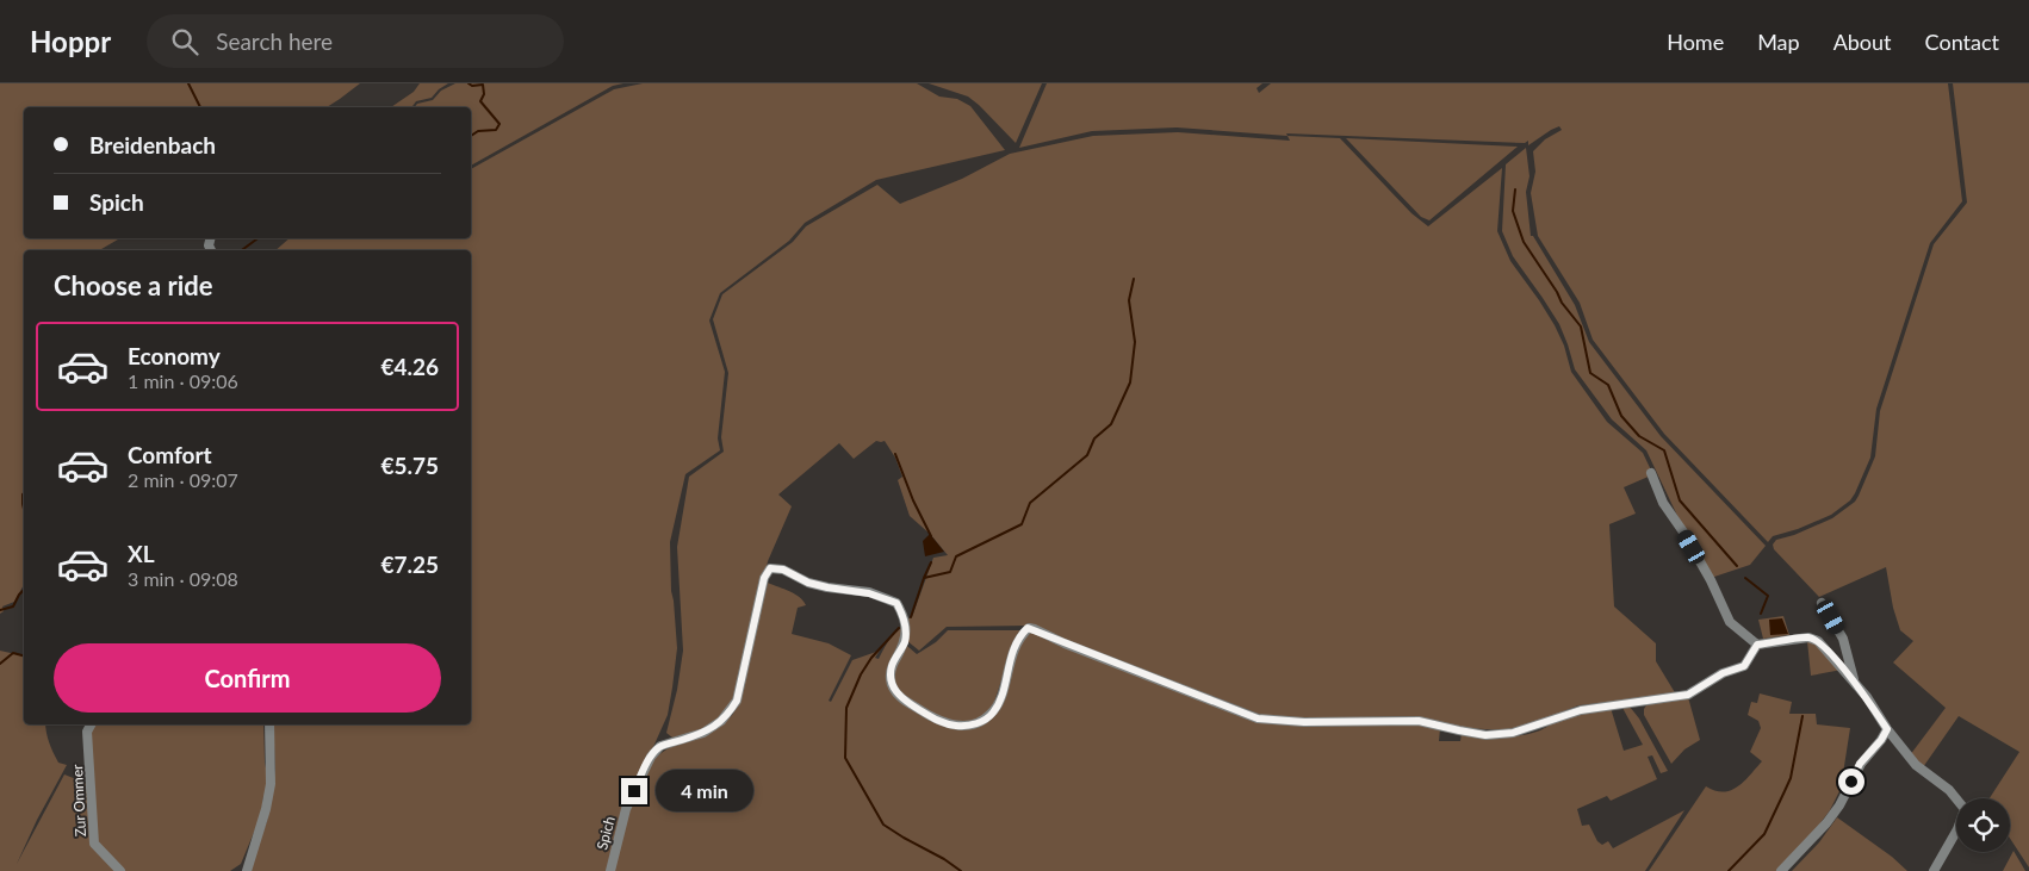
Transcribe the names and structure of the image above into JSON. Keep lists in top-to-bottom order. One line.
{"streets":{"street":["Zur Ommer","Spich"]},"page":{"header":"Hoppr","search":"Search here","nav":["Home","Map","About","Contact"],"banner":["Breidenbach","Spich"],"heading":"Choose a ride","list":[{"name":"Economy","note":"1 min · 09:06","value":"€4.26"},{"name":"Comfort","note":"2 min · 09:07","value":"€5.75"},{"name":"XL","note":"3 min · 09:08","value":"€7.25"}],"buttons":"Confirm","bubble":"4 min"}}
